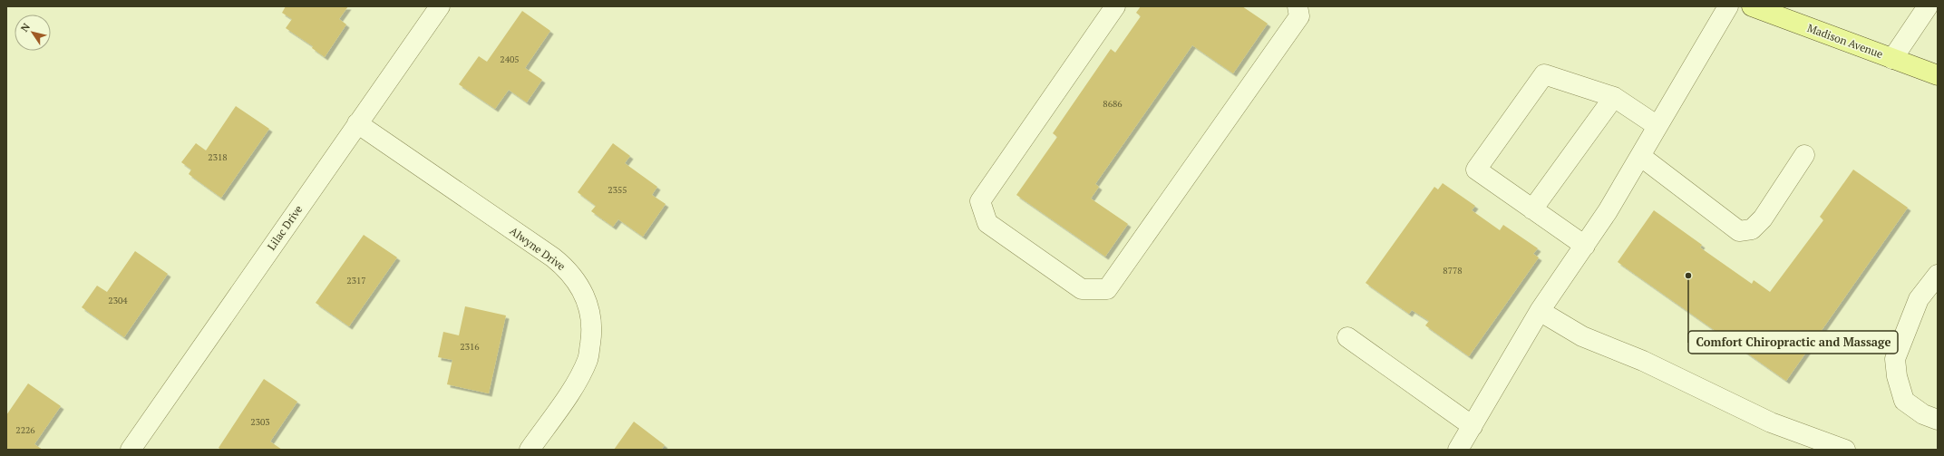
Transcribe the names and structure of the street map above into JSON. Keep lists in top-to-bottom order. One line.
{"streets":{"main road":["Madison Avenue"],"street":["Lilac Drive","Alwyne Drive"]},"crossings":[["Lilac Drive","Alwyne Drive"]],"places":["Comfort Chiropractic and Massage"],"house_numbers":["2405","8686","2318","2355","8778","2317","2304","2316","2303","2226"],"north":"top left"}
